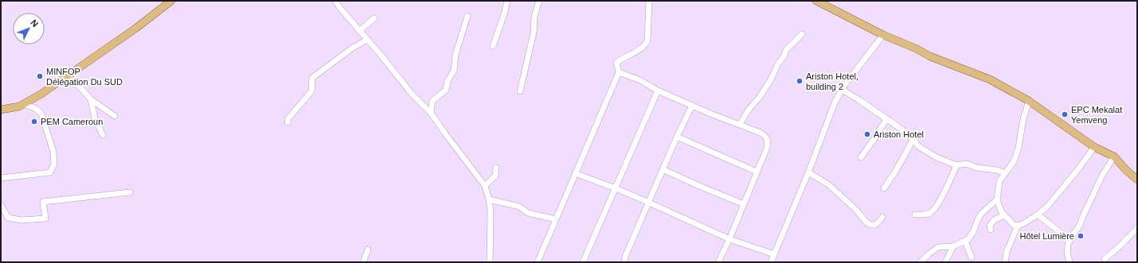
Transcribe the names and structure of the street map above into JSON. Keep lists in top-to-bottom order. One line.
{"places":["MINFOP Délégation Du SUD","Ariston Hotel, building 2","EPC Mekalat Yemveng","PEM Cameroun","Ariston Hotel","Hôtel Lumière"],"north":"top right"}
